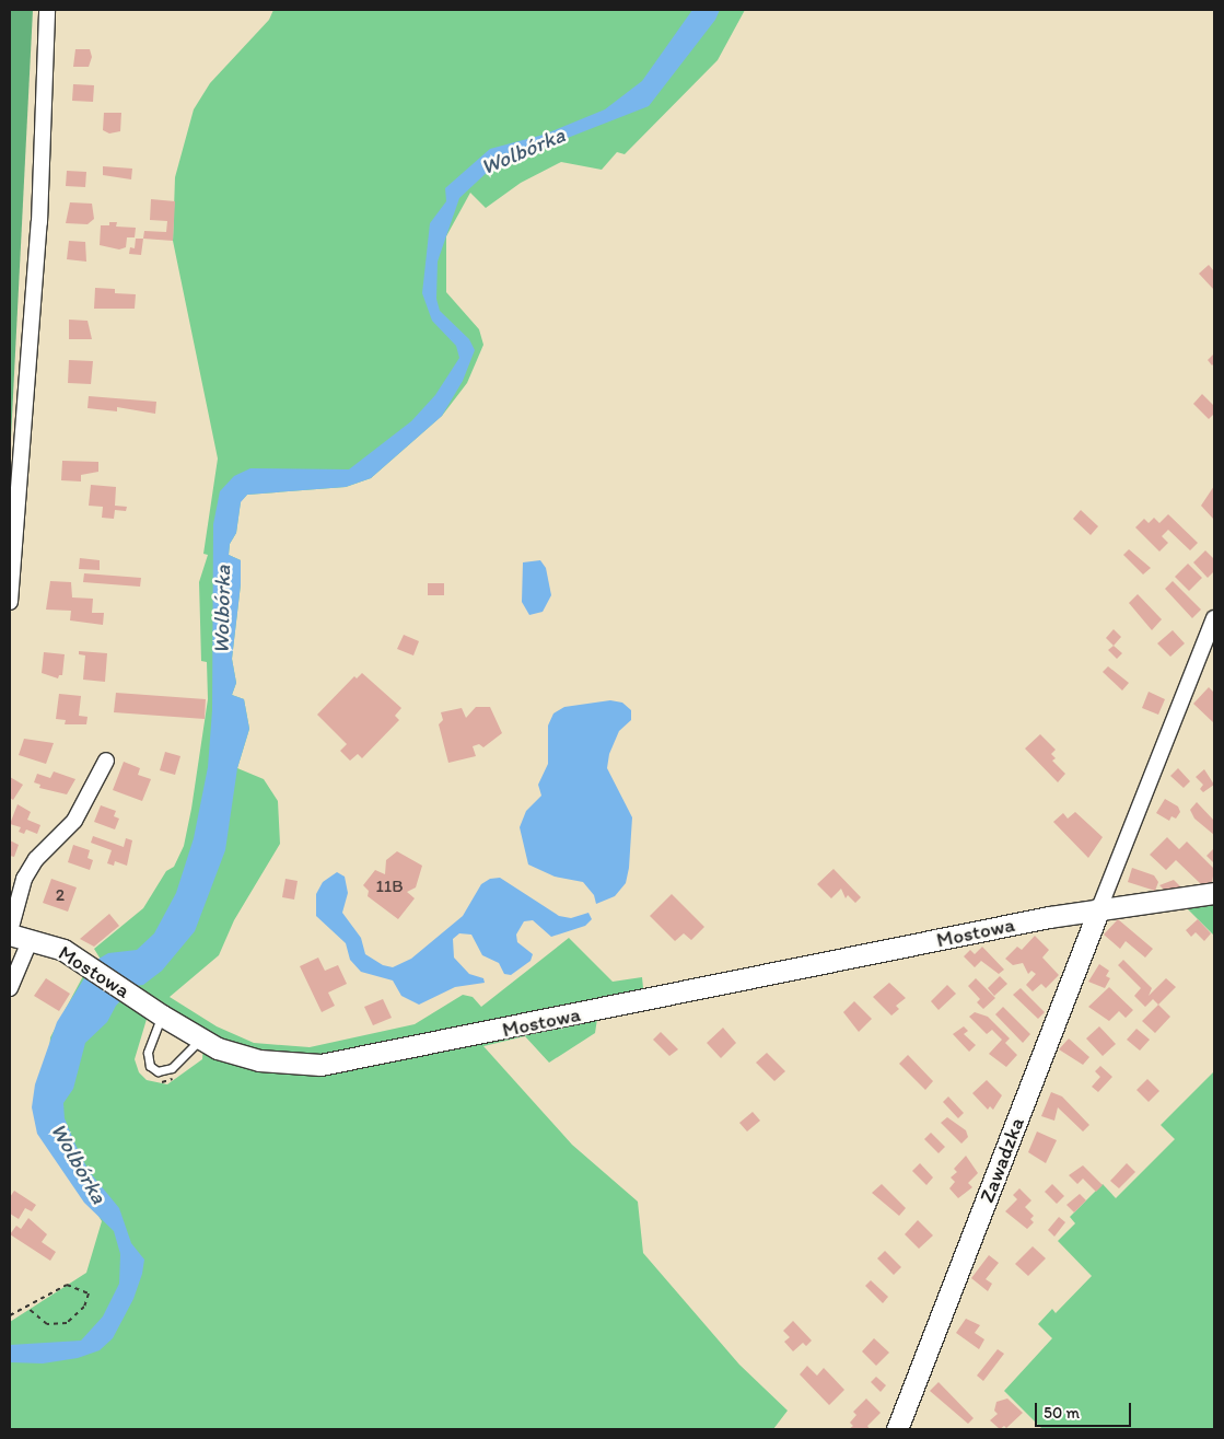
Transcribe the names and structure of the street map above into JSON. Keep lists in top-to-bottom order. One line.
{"streets":{"street":["Mostowa","Zawadzka"]},"crossings":[["Mostowa","Zawadzka"]],"water":["Wolbórka"],"house_numbers":["11B","2"],"scale_bar":"50 m"}
